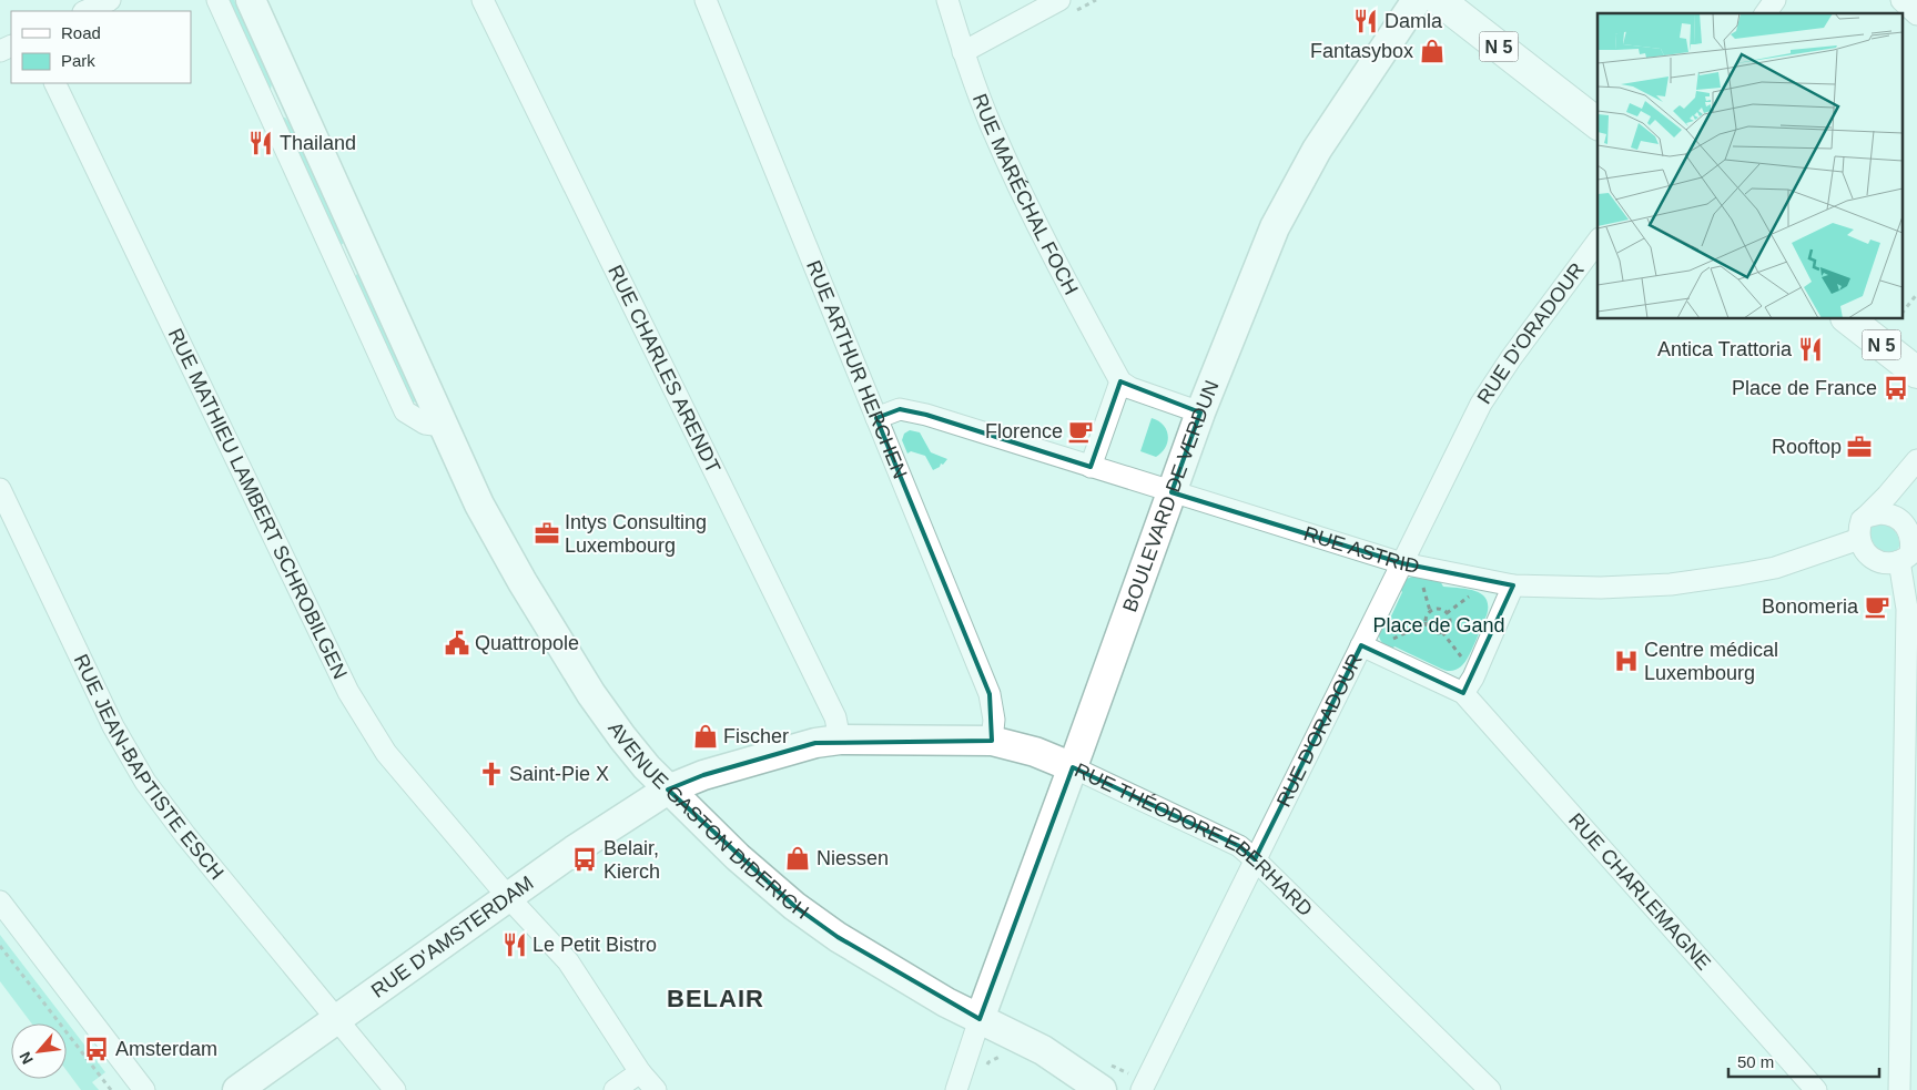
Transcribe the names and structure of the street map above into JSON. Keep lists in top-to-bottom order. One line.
{"streets":{"main road":["N 5"],"street":["RUE MARÉCHAL FOCH","RUE D'ORADOUR","RUE CHARLES ARENDT","RUE ARTHUR HERCHEN","BOULEVARD DE VERDUN","RUE MATHIEU LAMBERT SCHROBILGEN","RUE ASTRID","RUE JEAN-BAPTISTE ESCH","AVENUE GASTON DIDERICH","RUE THÉODORE EBERHARD","RUE CHARLEMAGNE","RUE D'AMSTERDAM"]},"crossings":[["RUE D'ORADOUR","RUE ASTRID"],["RUE D'ORADOUR","RUE THÉODORE EBERHARD"],["RUE D'ORADOUR","RUE CHARLEMAGNE"],["RUE CHARLES ARENDT","RUE THÉODORE EBERHARD"],["RUE ARTHUR HERCHEN","RUE ASTRID"],["RUE ARTHUR HERCHEN","RUE THÉODORE EBERHARD"],["BOULEVARD DE VERDUN","RUE ASTRID"],["BOULEVARD DE VERDUN","AVENUE GASTON DIDERICH"],["BOULEVARD DE VERDUN","RUE THÉODORE EBERHARD"],["RUE MATHIEU LAMBERT SCHROBILGEN","RUE D'AMSTERDAM"],["RUE JEAN-BAPTISTE ESCH","RUE D'AMSTERDAM"],["AVENUE GASTON DIDERICH","RUE THÉODORE EBERHARD"],["AVENUE GASTON DIDERICH","RUE D'AMSTERDAM"],["RUE THÉODORE EBERHARD","RUE D'AMSTERDAM"]],"districts":["BELAIR"],"parks":["Place de Gand"],"places":{"restaurant":["Damla","Thailand","Antica Trattoria","Le Petit Bistro"],"shop":["Fantasybox","Fischer","Niessen"],"bus stop":["Place de France","Belair, Kierch","Amsterdam"],"cafe":["Florence","Bonomeria"],"office":["Rooftop","Intys Consulting Luxembourg"],"public building":["Quattropole"],"hospital":["Centre médical Luxembourg"],"church":["Saint-Pie X"]},"legend":["Road","Park"],"scale_bar":"50 m","north":"bottom left"}
